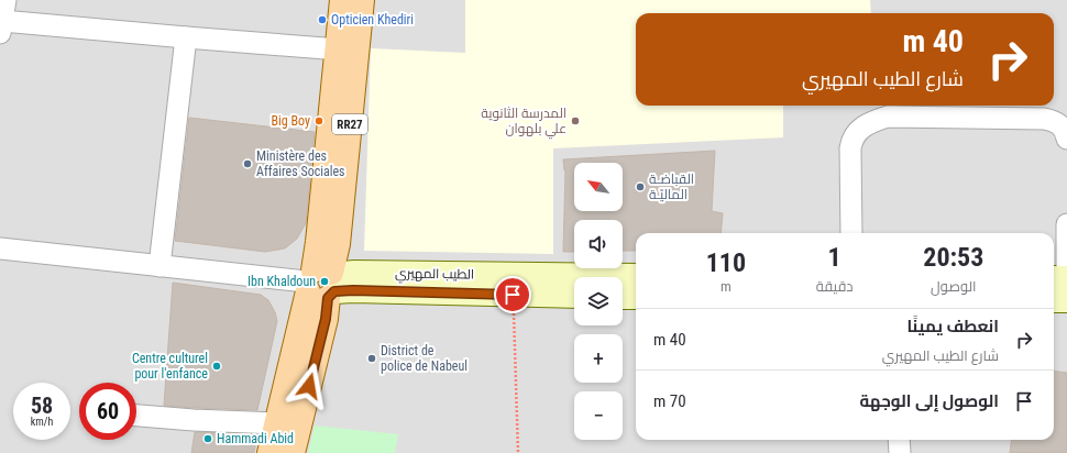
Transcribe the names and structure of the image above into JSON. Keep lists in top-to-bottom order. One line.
{"streets":{"main road":["RR27"],"street":["الطيب المهيري"]},"crossings":[["RR27","الطيب المهيري"]],"places":["Opticien Khediri","Big Boy","المدرسة الثانوية علي بلهوان","Ministère des Affaires Sociales","القباضـة الماليّـة","Ibn Khaldoun","District de police de Nabeul","Centre culturel pour l'enfance","Hammadi Abid"],"north":"top left","page":{"turn":["40 m","شارع الطيب المهيري"],"map_buttons":["+","−"],"eta":["20:53","الوصول","1","دقيقة","110","m"],"list":[{"name":"انعطف يمينًا","note":"شارع الطيب المهيري","value":"40 m"},{"name":"الوصول إلى الوجهة","value":"70 m"}],"speed":"58 km/h","limit":"60"}}
